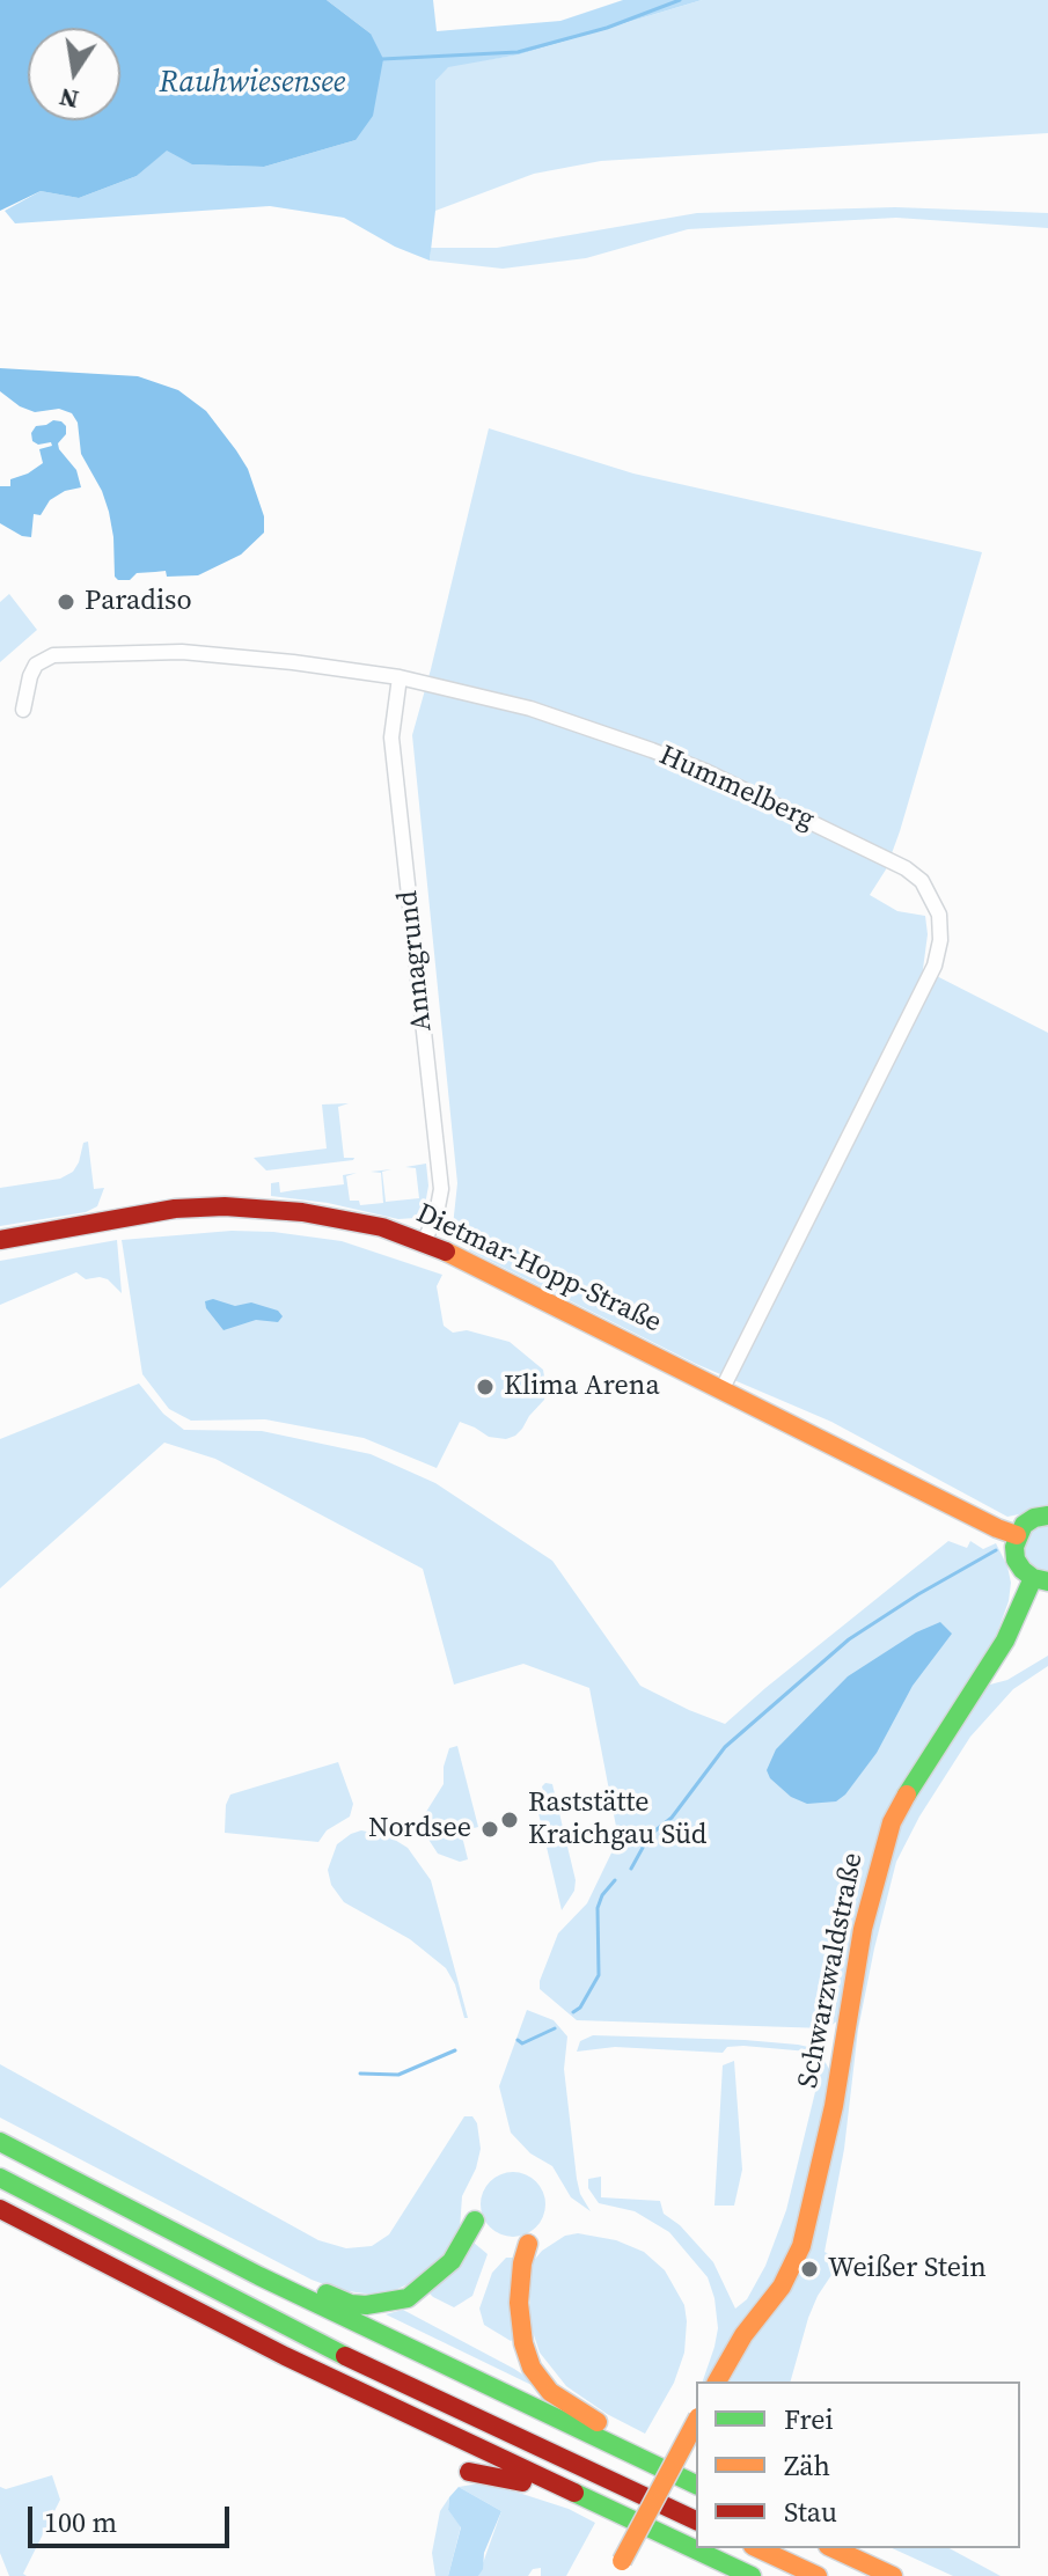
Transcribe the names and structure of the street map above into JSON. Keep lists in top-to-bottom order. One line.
{"streets":{"main road":["Dietmar-Hopp-Straße","Schwarzwaldstraße"],"street":["Hummelberg","Annagrund"]},"crossings":[["Hummelberg","Annagrund"],["Hummelberg","Dietmar-Hopp-Straße"],["Annagrund","Dietmar-Hopp-Straße"]],"water":["Rauhwiesensee"],"places":["Paradiso","Klima Arena","Raststätte Kraichgau Süd","Nordsee","Weißer Stein"],"legend":["Frei","Zäh","Stau"],"scale_bar":"100 m","north":"bottom"}
